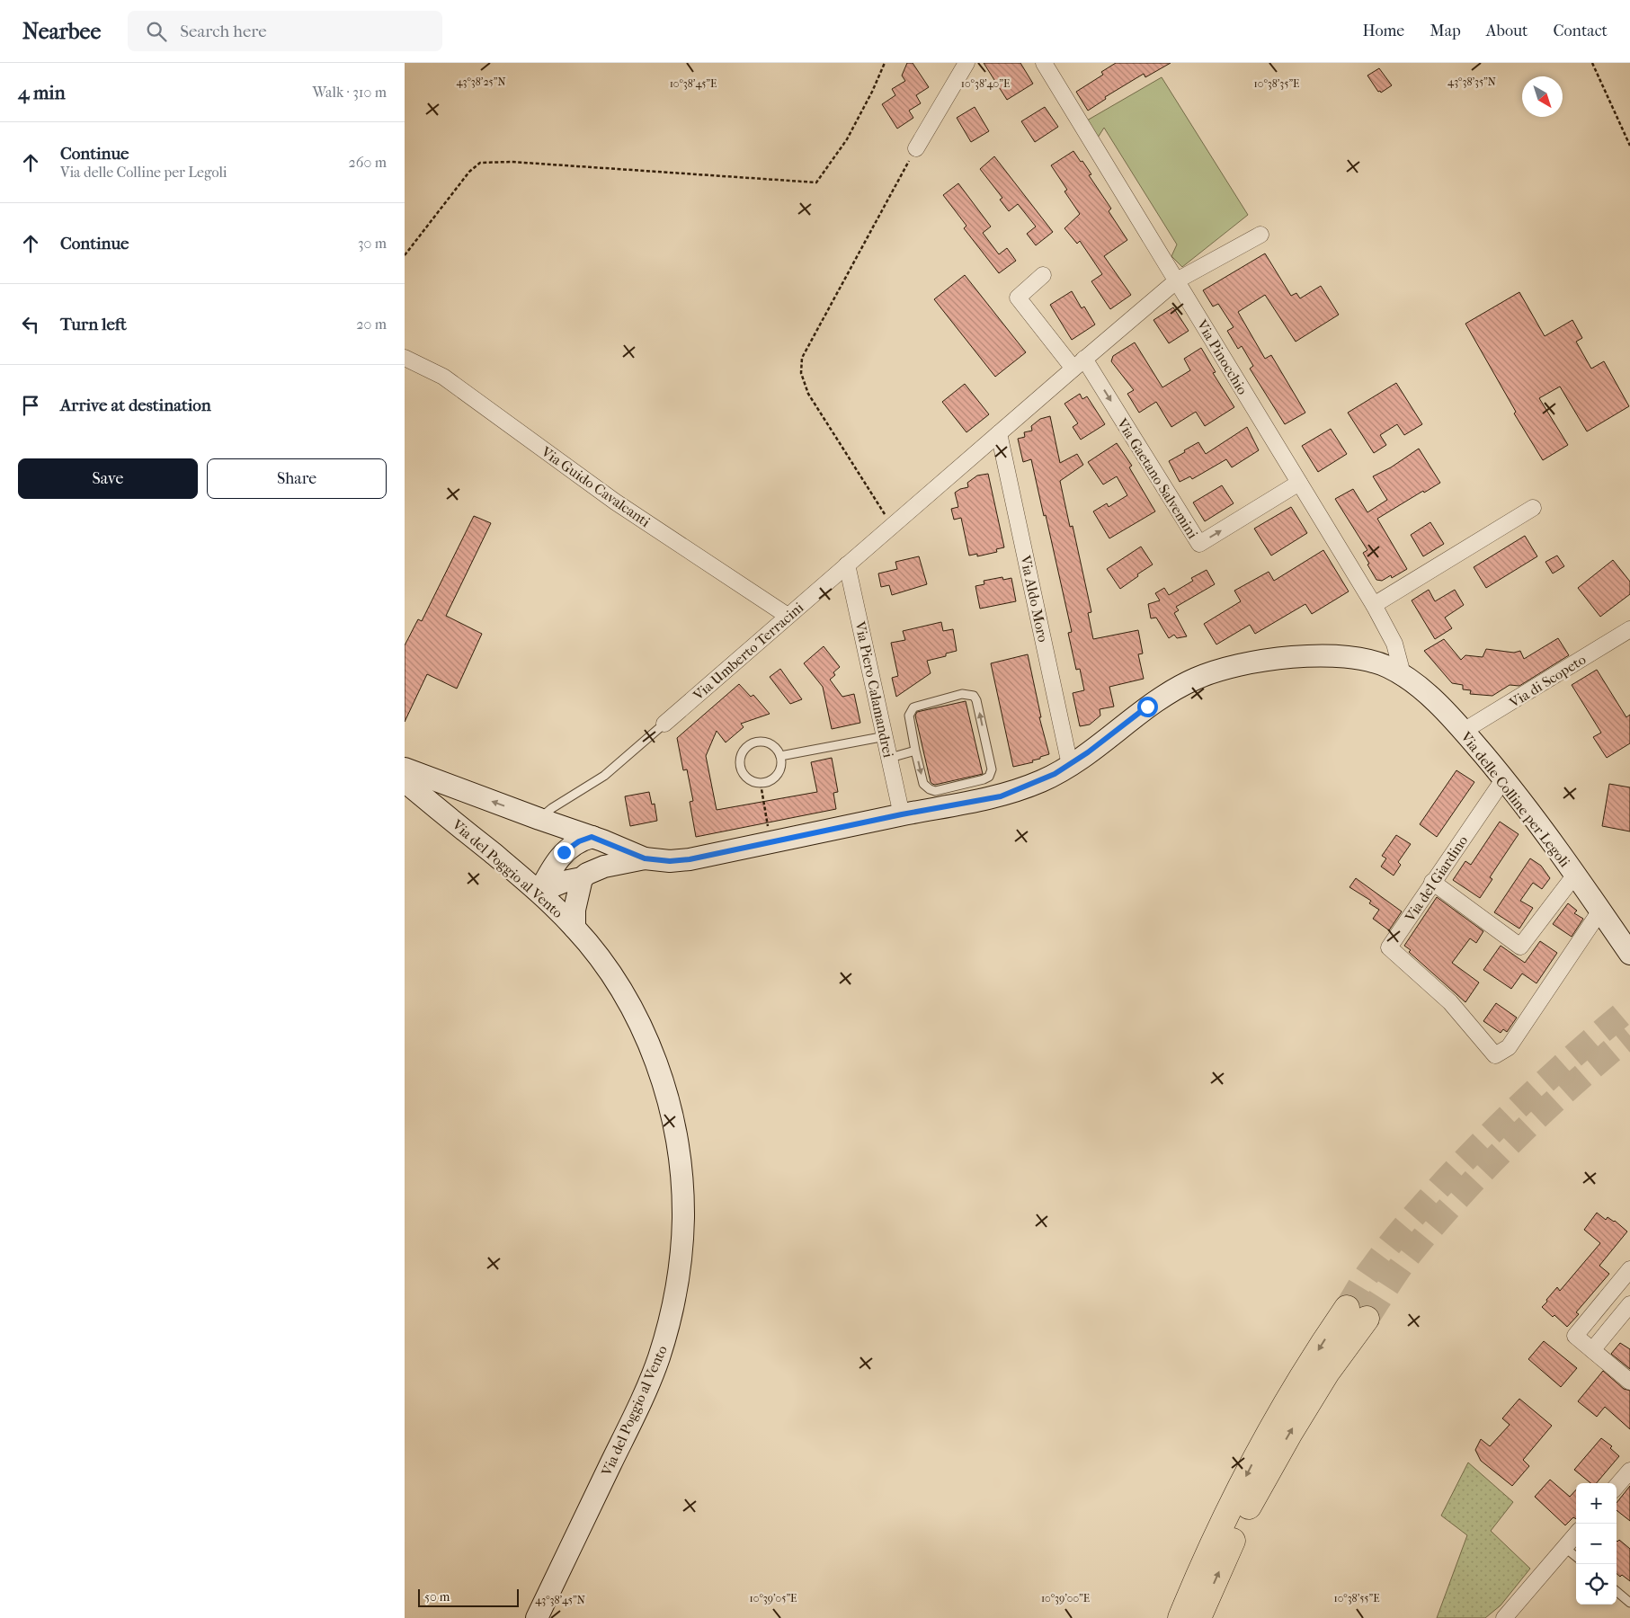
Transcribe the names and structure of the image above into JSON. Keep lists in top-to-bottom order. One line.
{"streets":{"street":["Via Pinocchio","Via Gaetano Salvemini","Via Guido Cavalcanti","Via Aldo Moro","Via Umberto Terracini","Via di Scopeto","Via Piero Calamandrei","Via delle Colline per Legoli","Via del Poggio al Vento","Via del Giardino"]},"crossings":[["Via Pinocchio","Via Gaetano Salvemini"],["Via Pinocchio","Via Umberto Terracini"],["Via Pinocchio","Via delle Colline per Legoli"],["Via Gaetano Salvemini","Via Umberto Terracini"],["Via Guido Cavalcanti","Via Umberto Terracini"],["Via Aldo Moro","Via Umberto Terracini"],["Via Aldo Moro","Via delle Colline per Legoli"],["Via Umberto Terracini","Via Piero Calamandrei"],["Via di Scopeto","Via delle Colline per Legoli"],["Via Piero Calamandrei","Via delle Colline per Legoli"],["Via delle Colline per Legoli","Via del Giardino"]],"scale_bar":"50 m","north":"bottom right","page":{"header":"Nearbee","search":"Search here","nav":["Home","Map","About","Contact"],"heading":["4 min","Walk · 310 m"],"list":[["Continue","Via delle Colline per Legoli","260 m"],["Continue","30 m"],["Turn left","20 m"],"Arrive at destination"],"buttons":["Save","Share"],"map_buttons":["+","−"],"scale":"50 m"},"coordinates":["43°38'25\"N","43°38'35\"N","10°38'45\"E","10°38'40\"E","10°38'35\"E","10°39'05\"E","10°39'00\"E","10°38'55\"E","43°38'45\"N"]}
